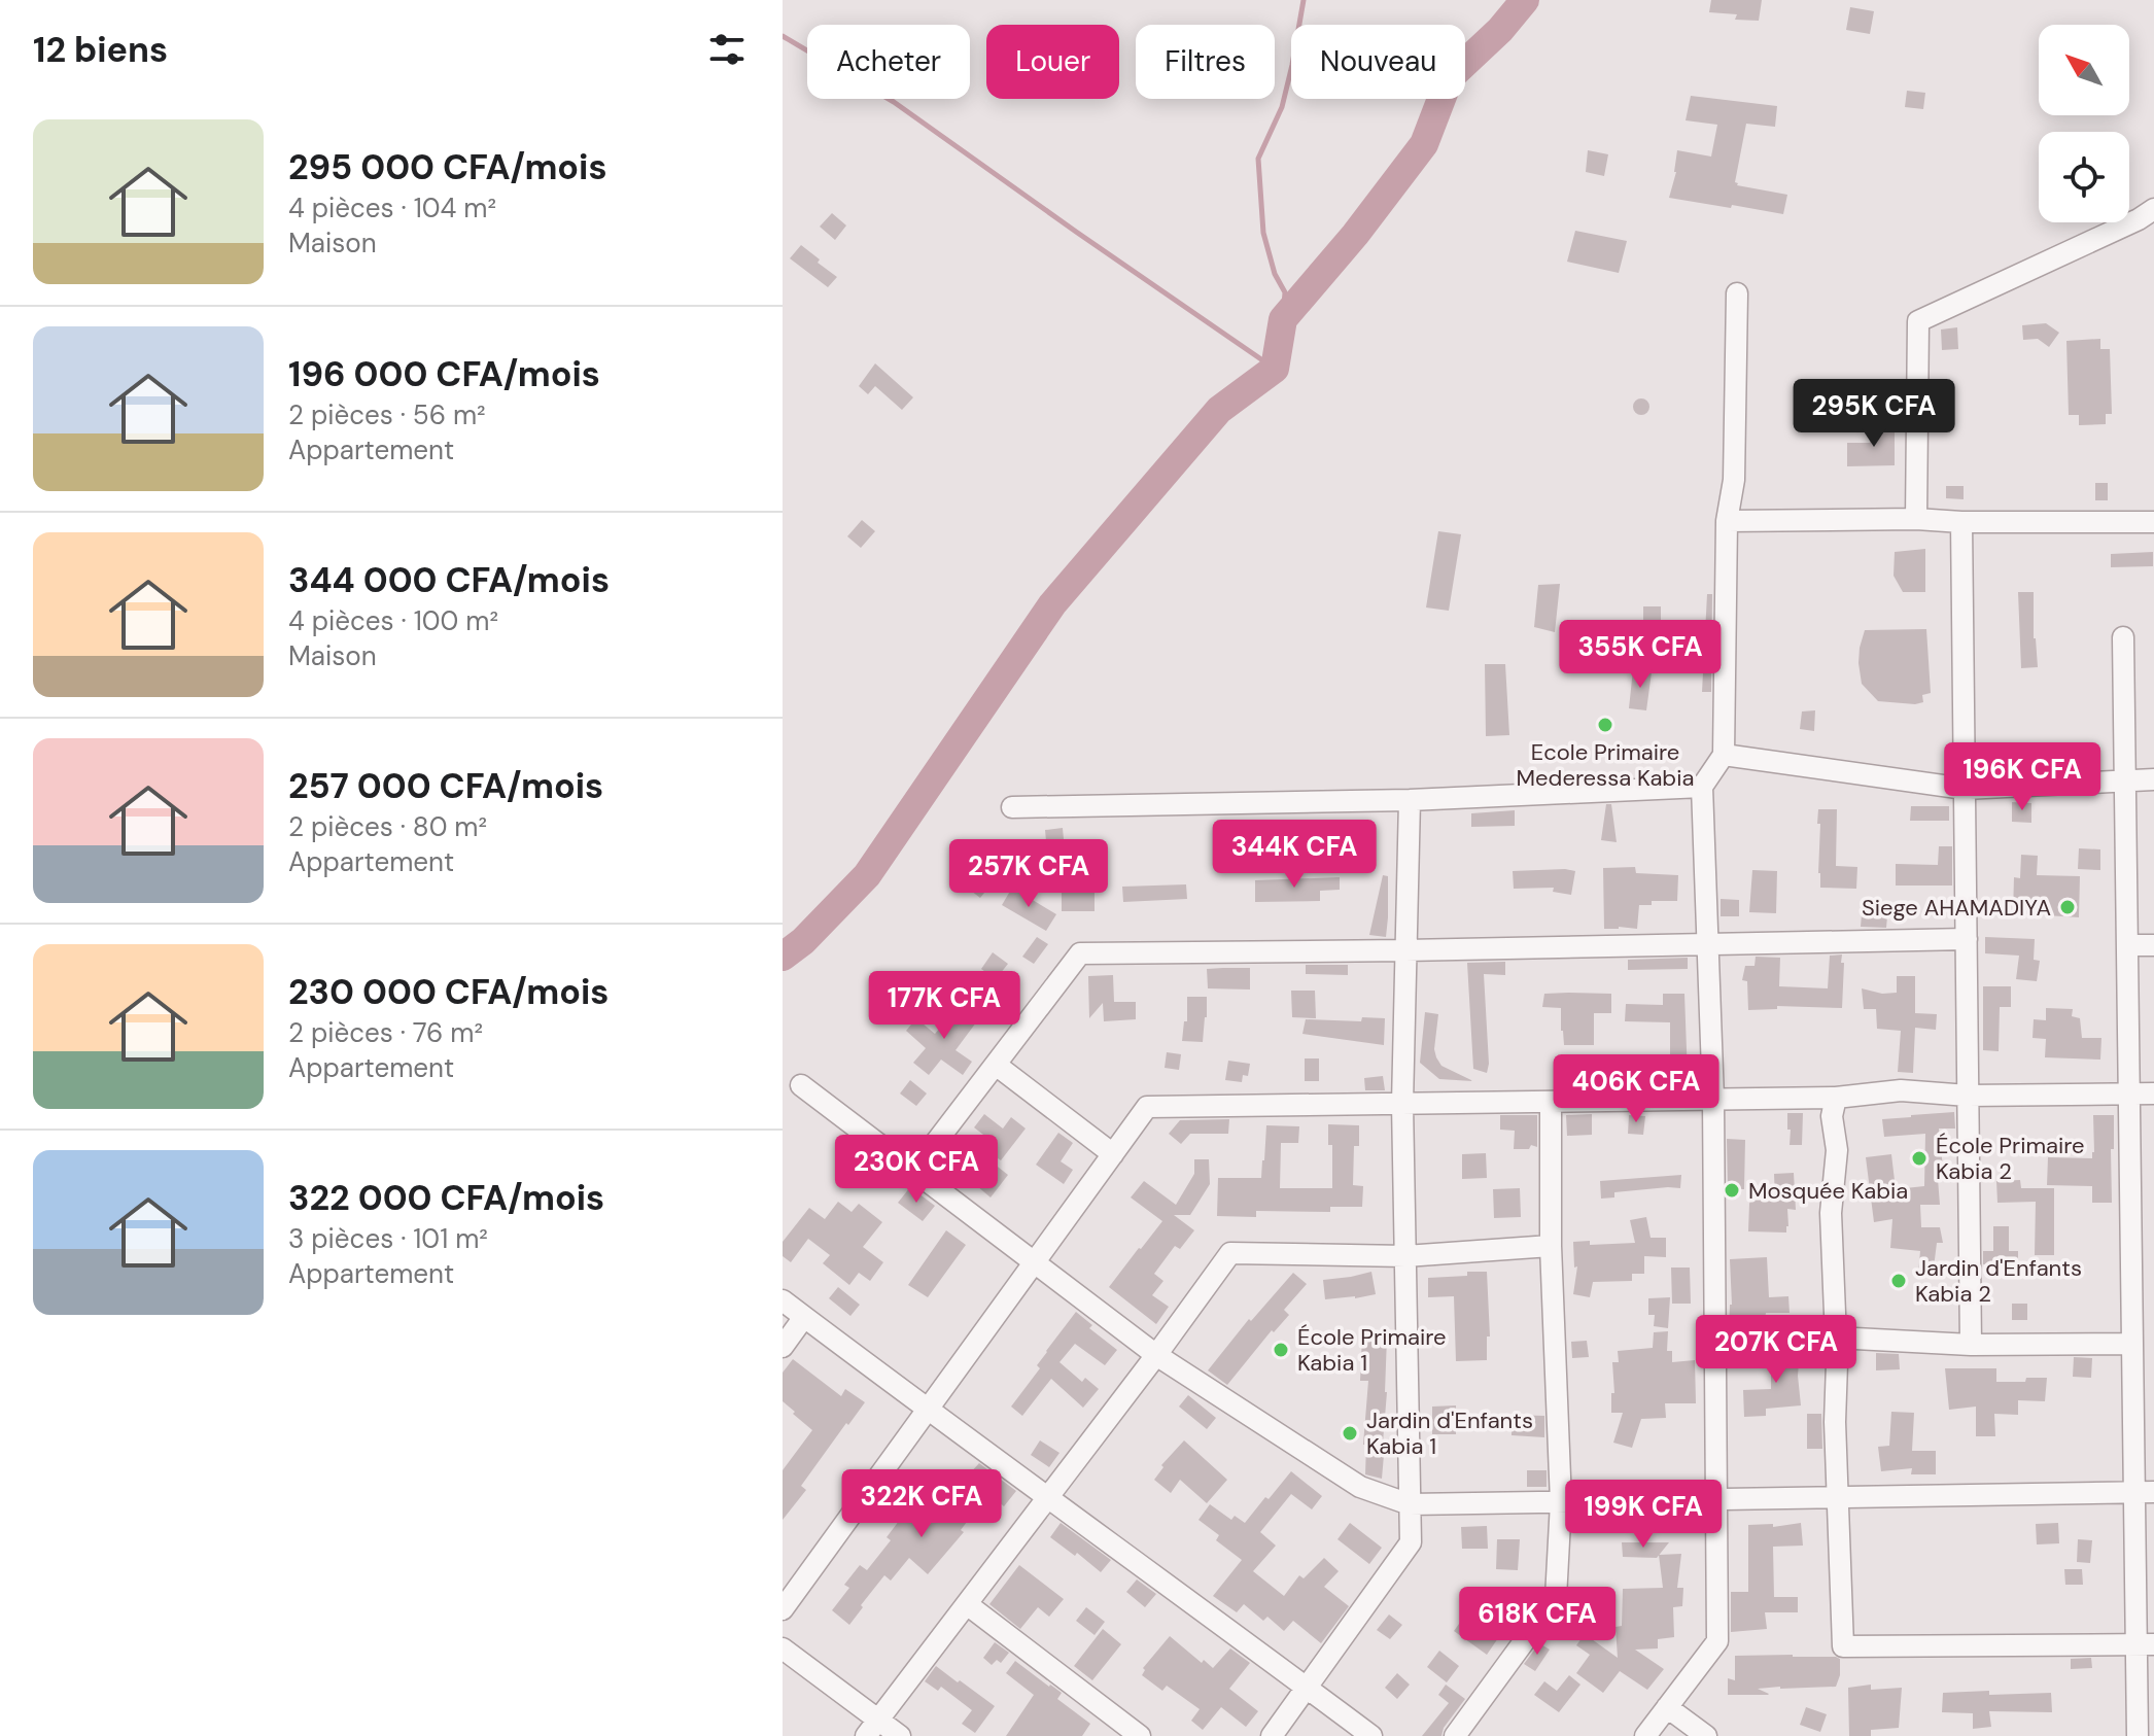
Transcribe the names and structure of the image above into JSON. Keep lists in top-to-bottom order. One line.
{"places":["Ecole Primaire Mederessa Kabia","Siege AHAMADIYA","École Primaire Kabia 2","Mosquée Kabia","Jardin d'Enfants Kabia 2","École Primaire Kabia 1","Jardin d'Enfants Kabia 1"],"north":"top left","page":{"heading":"12 biens","chip":["Acheter","Louer","Filtres","Nouveau"],"list":[{"name":"295 000 CFA/mois","note":"4 pièces · 104 m² · Maison"},{"name":"196 000 CFA/mois","note":"2 pièces · 56 m² · Appartement"},{"name":"344 000 CFA/mois","note":"4 pièces · 100 m² · Maison"},{"name":"257 000 CFA/mois","note":"2 pièces · 80 m² · Appartement"},{"name":"230 000 CFA/mois","note":"2 pièces · 76 m² · Appartement"},{"name":"322 000 CFA/mois","note":"3 pièces · 101 m² · Appartement"}],"price":["295K CFA","355K CFA","196K CFA","344K CFA","257K CFA","177K CFA","406K CFA","230K CFA","207K CFA","322K CFA","199K CFA","618K CFA"]}}
